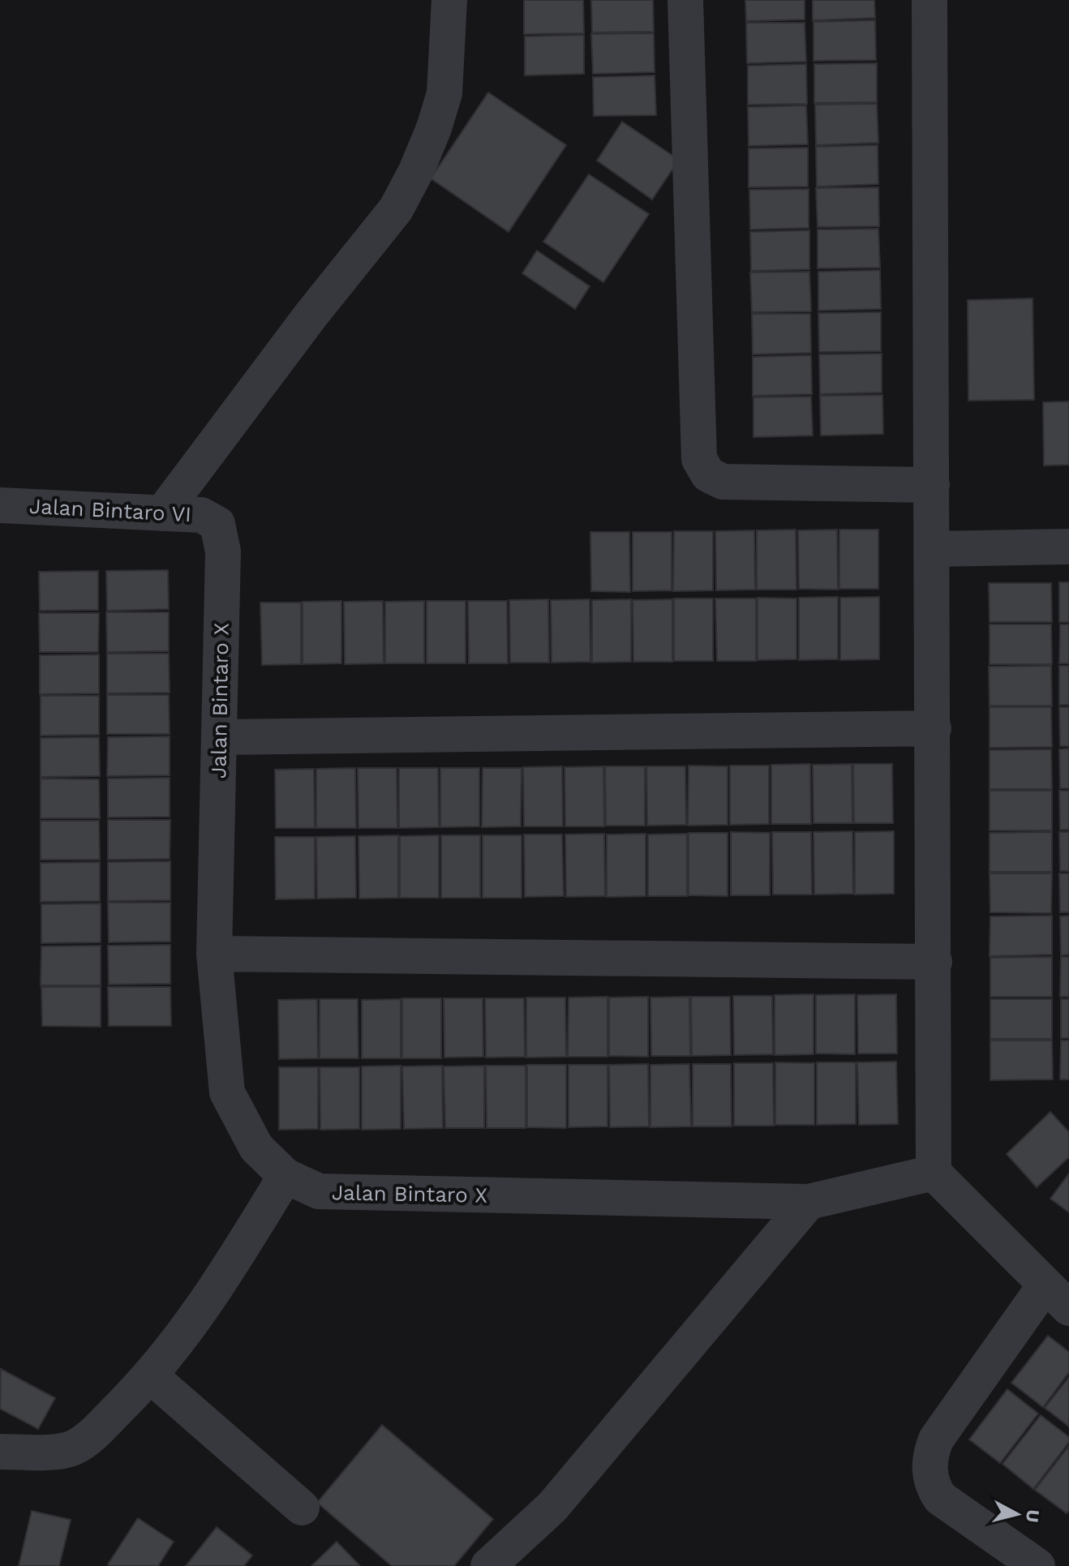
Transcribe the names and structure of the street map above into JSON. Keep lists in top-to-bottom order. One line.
{"streets":{"street":["Jalan Bintaro VI","Jalan Bintaro X"]},"crossings":[["Jalan Bintaro VI","Jalan Bintaro X"]],"north":"right"}
